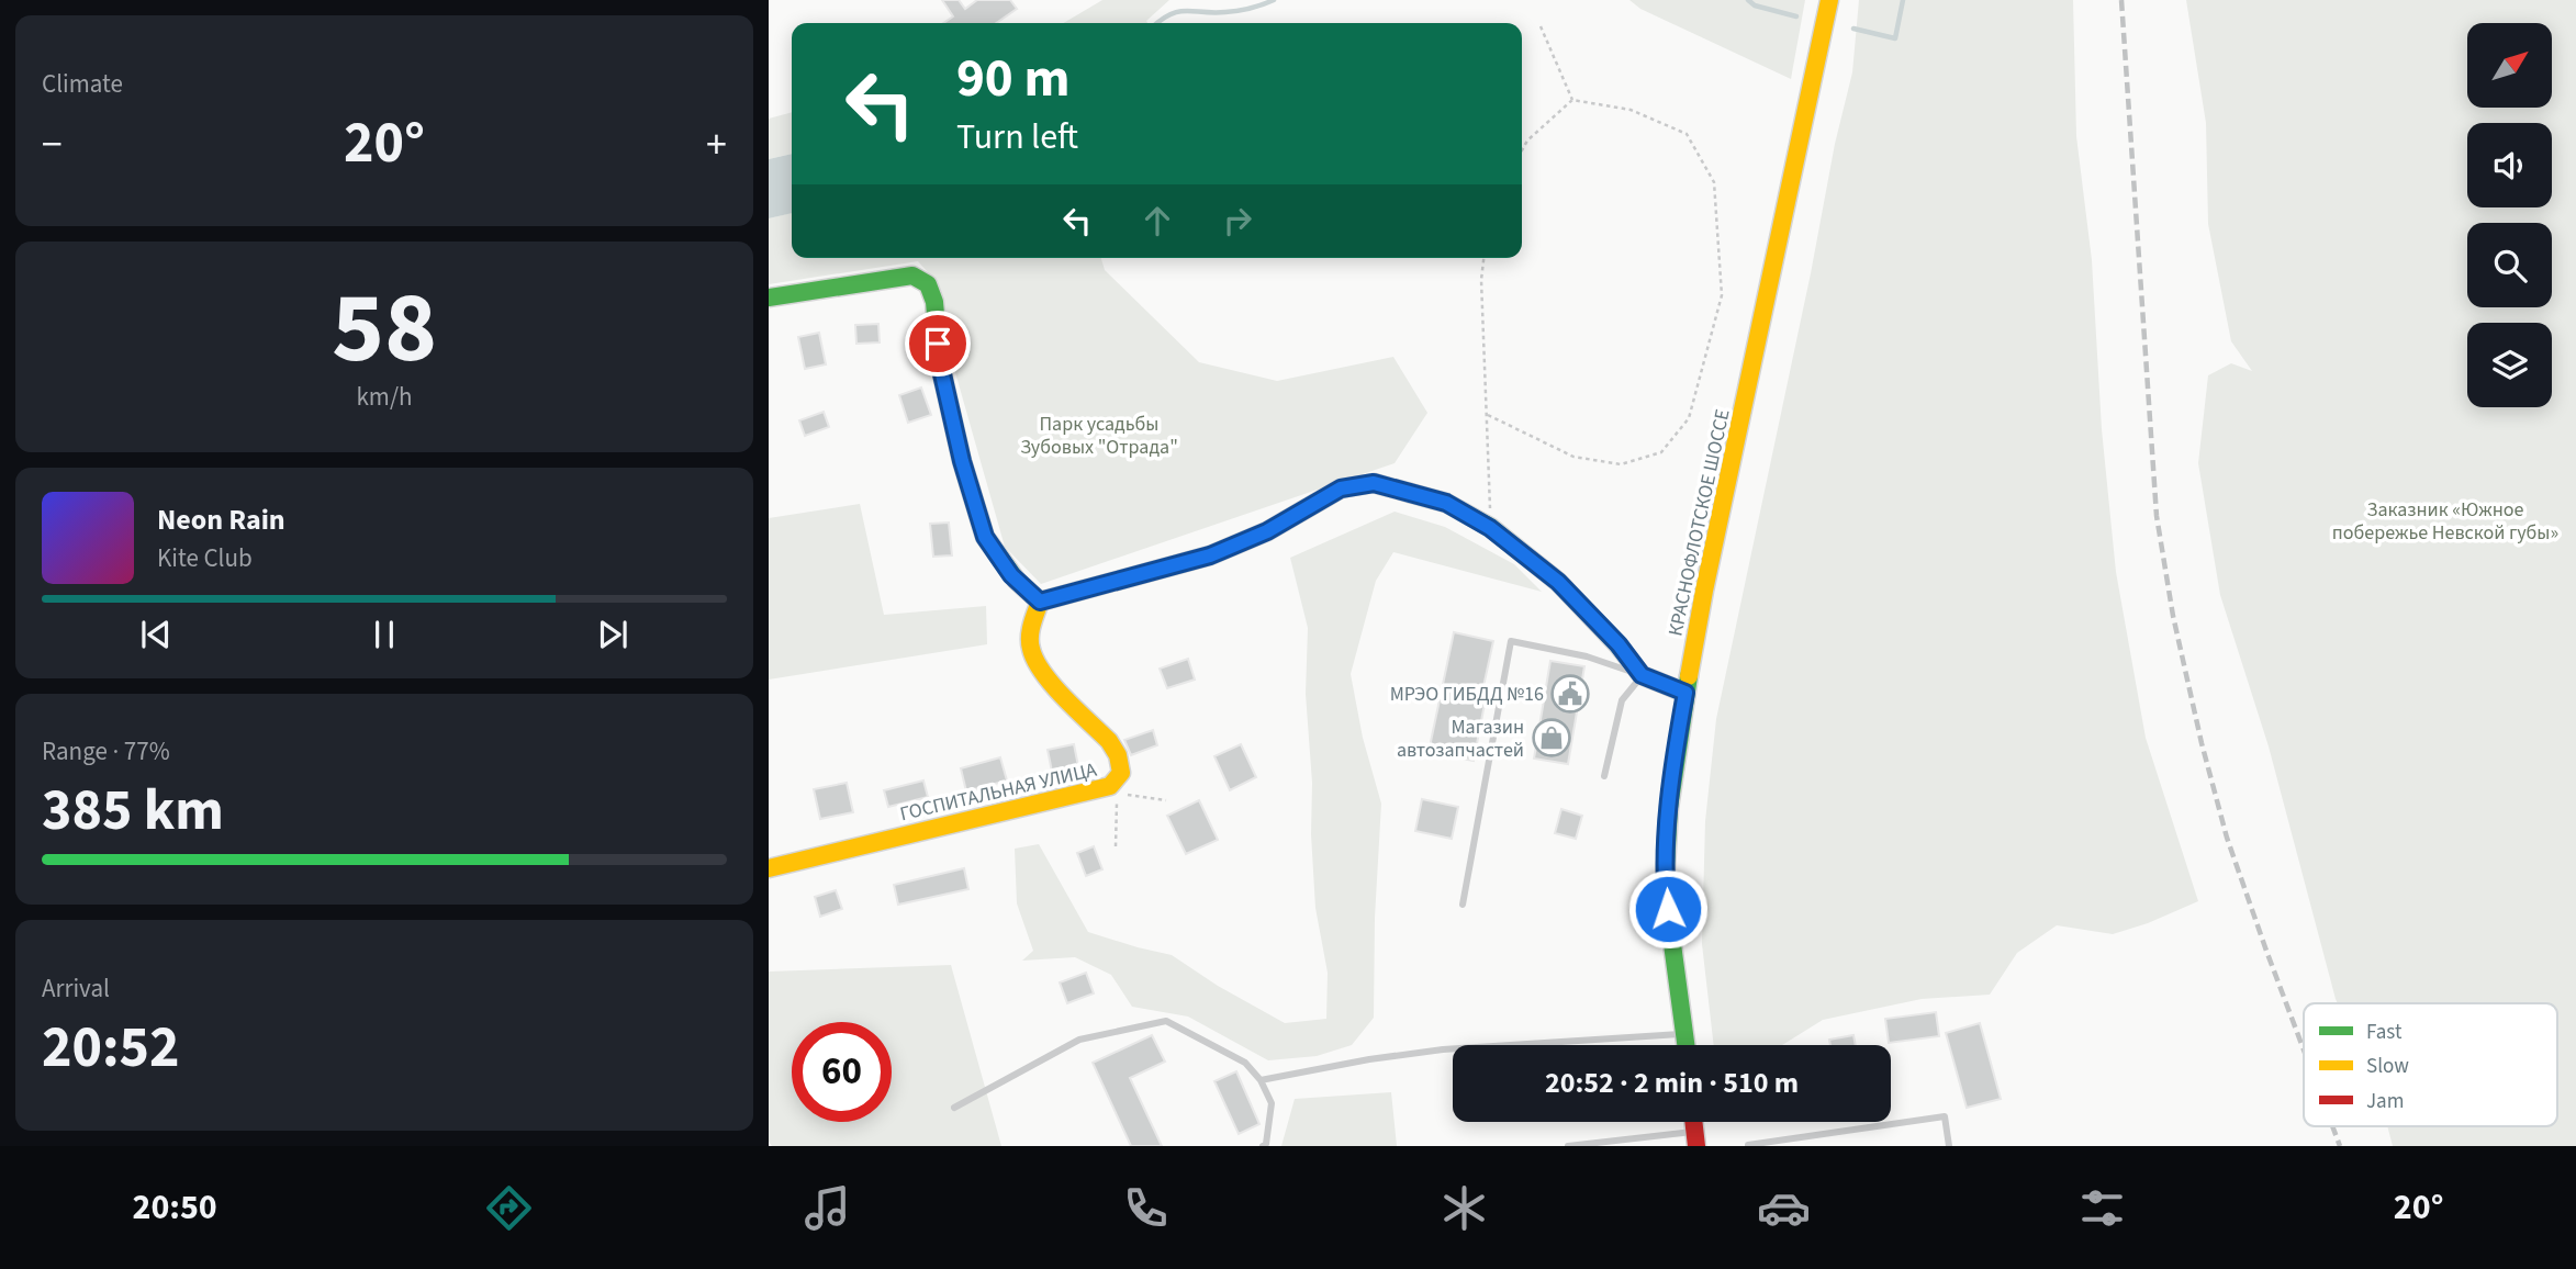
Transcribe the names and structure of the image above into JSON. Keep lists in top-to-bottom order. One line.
{"streets":{"street":["КРАСНОФЛОТСКОЕ ШОССЕ","ГОСПИТАЛЬНАЯ УЛИЦА"]},"parks":["Парк усадьбы Зубовых \"Отрада\"","Заказник «Южное побережье Невской губы»"],"places":{"public building":["МРЭО ГИБДД №16"],"shop":["Магазин автозапчастей"]},"legend":["Fast","Slow","Jam"],"north":"top right","page":{"tile":["Climate",["58","km/h"],["Range · 77%","385 km"],["Arrival","20:52"]],"turn":["90 m","Turn left"],"heat":["−","20°","+"],"song":["Neon Rain","Kite Club"],"limit":"60","trip":"20:52 · 2 min · 510 m","tabs":["20:50","20°"]}}
